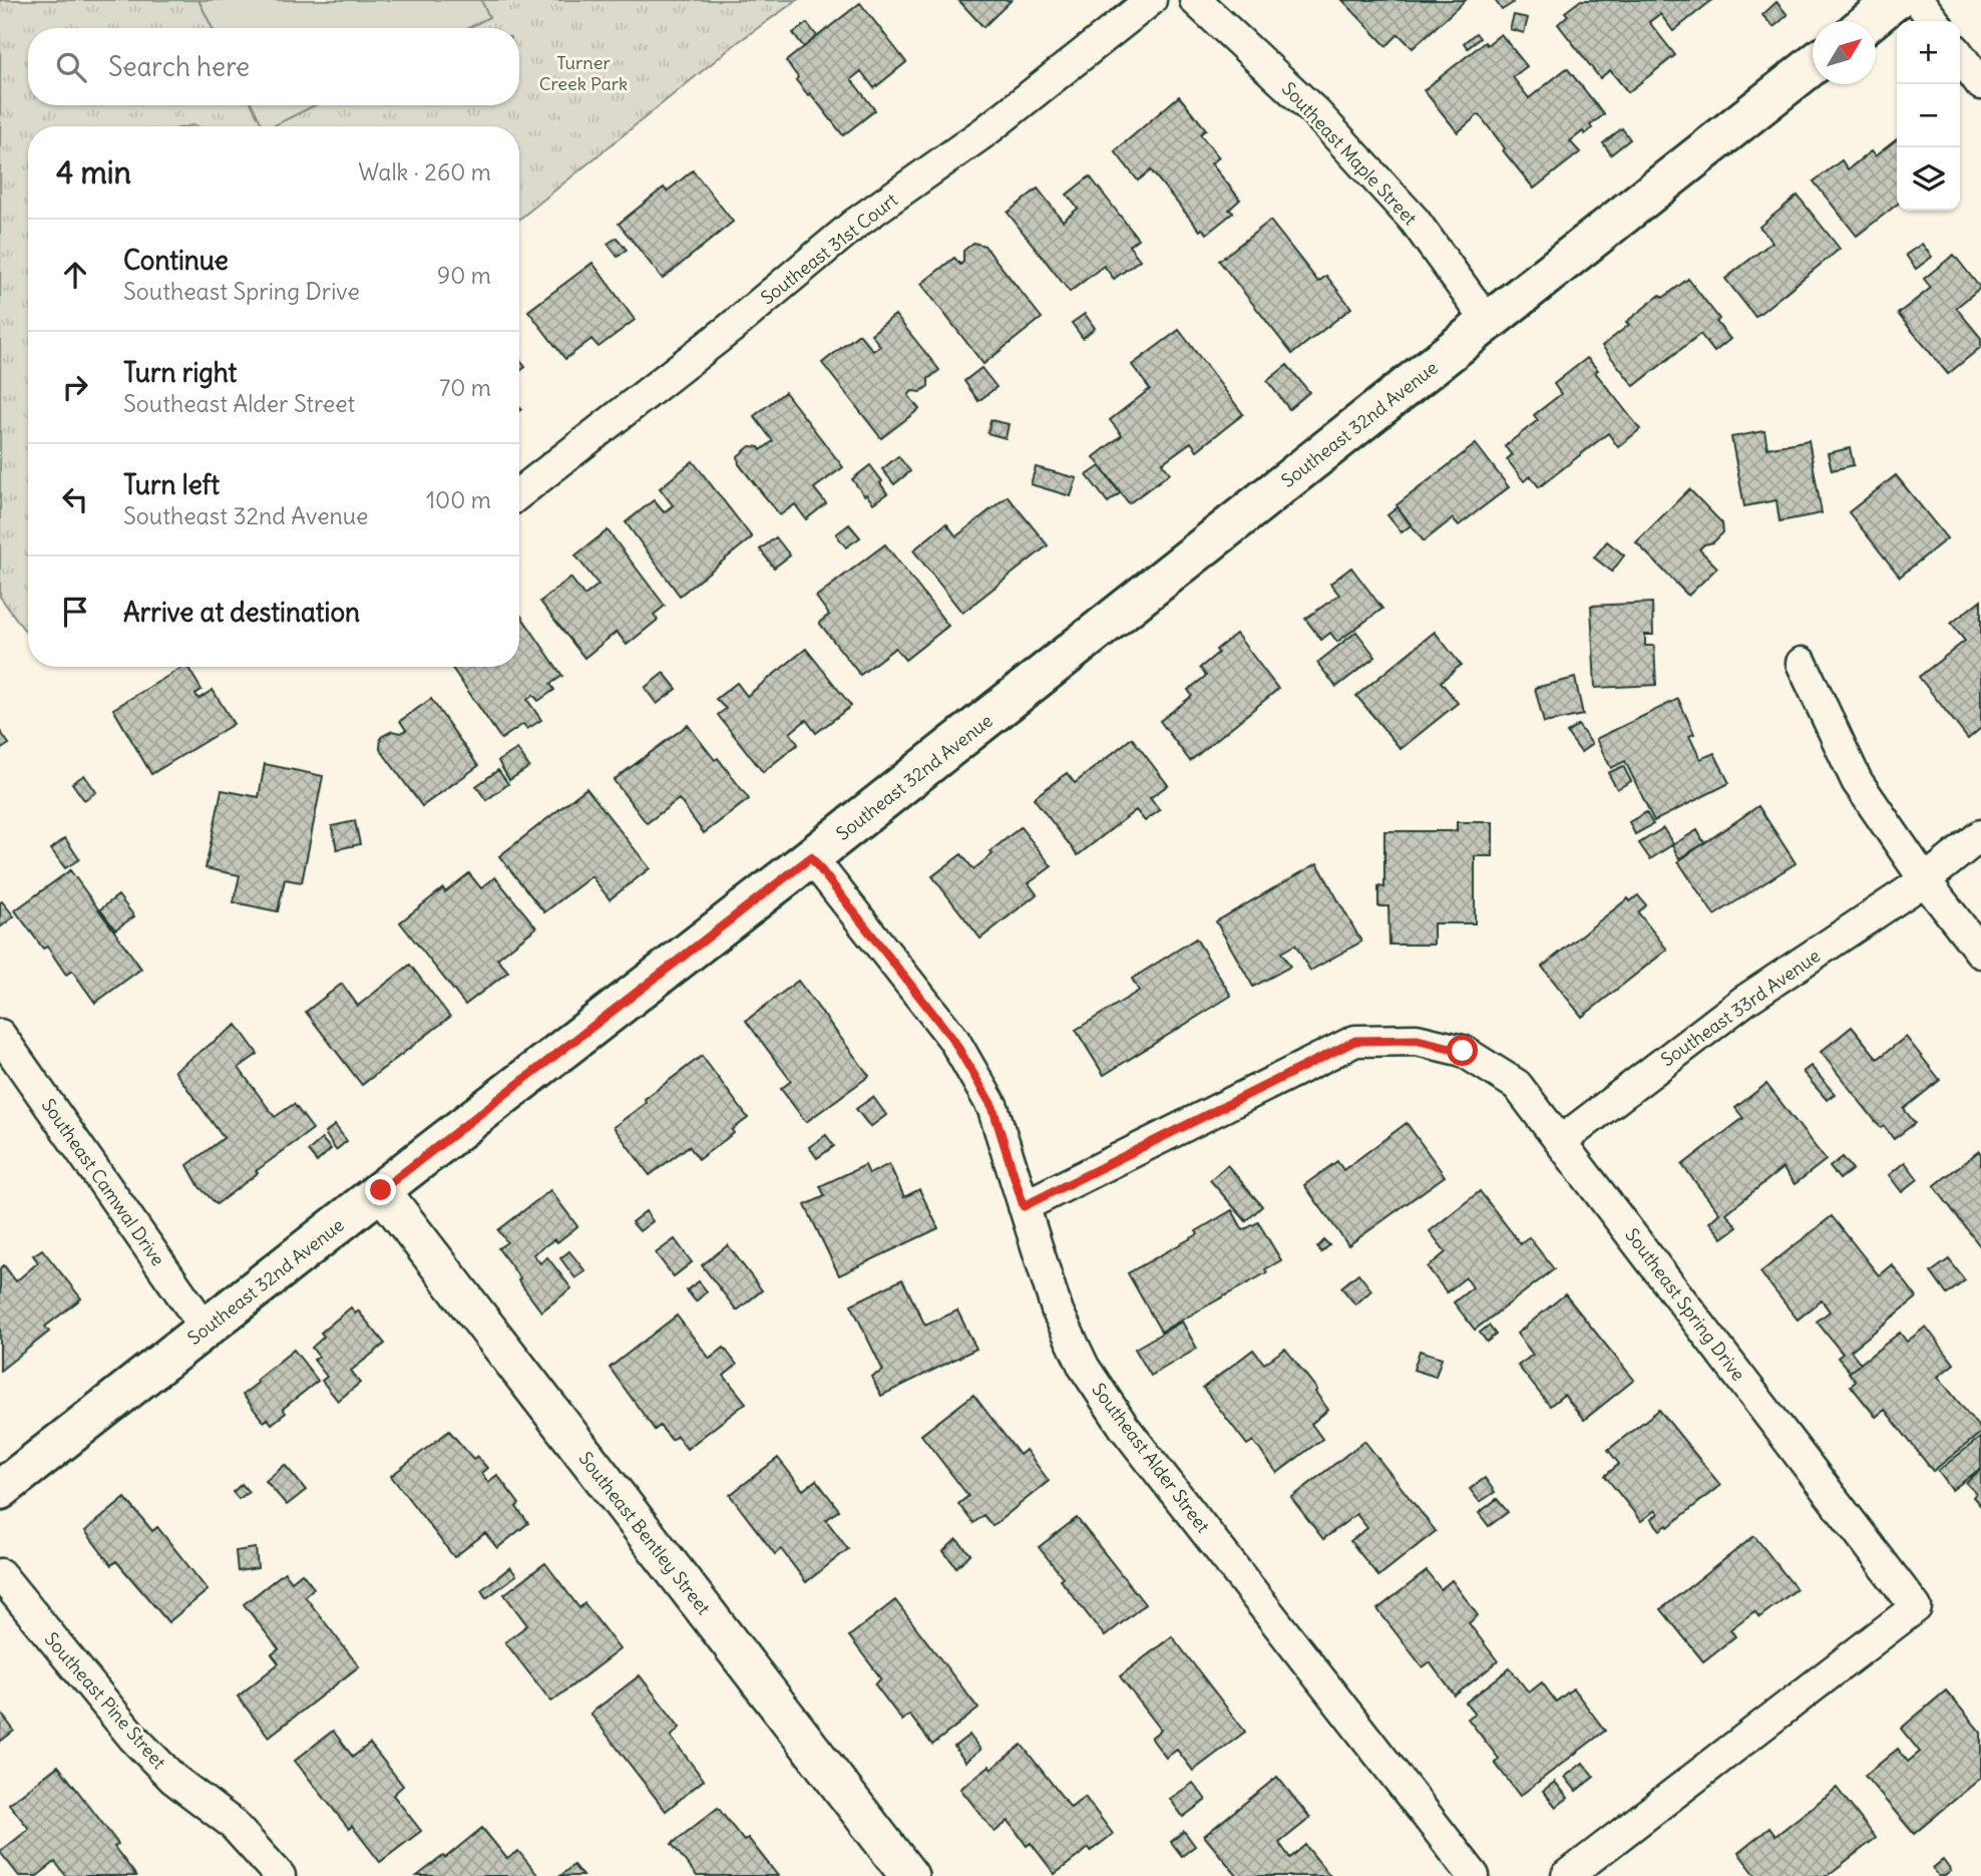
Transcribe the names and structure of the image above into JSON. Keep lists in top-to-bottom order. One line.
{"streets":{"main road":["Southeast 32nd Avenue"],"street":["Southeast Maple Street","Southeast 31st Court","Southeast 33rd Avenue","Southeast Camwal Drive","Southeast Spring Drive","Southeast Alder Street","Southeast Bentley Street","Southeast Pine Street"]},"crossings":[["Southeast Maple Street","Southeast 32nd Avenue"],["Southeast 32nd Avenue","Southeast Camwal Drive"],["Southeast 32nd Avenue","Southeast Alder Street"],["Southeast 32nd Avenue","Southeast Bentley Street"],["Southeast 33rd Avenue","Southeast Spring Drive"],["Southeast Spring Drive","Southeast Alder Street"]],"parks":["Turner Creek Park"],"north":"top right","page":{"map_buttons":["+","−"],"search":"Search here","heading":["4 min","Walk · 260 m"],"list":[["Continue","Southeast Spring Drive","90 m"],["Turn right","Southeast Alder Street","70 m"],["Turn left","Southeast 32nd Avenue","100 m"],"Arrive at destination"]}}
